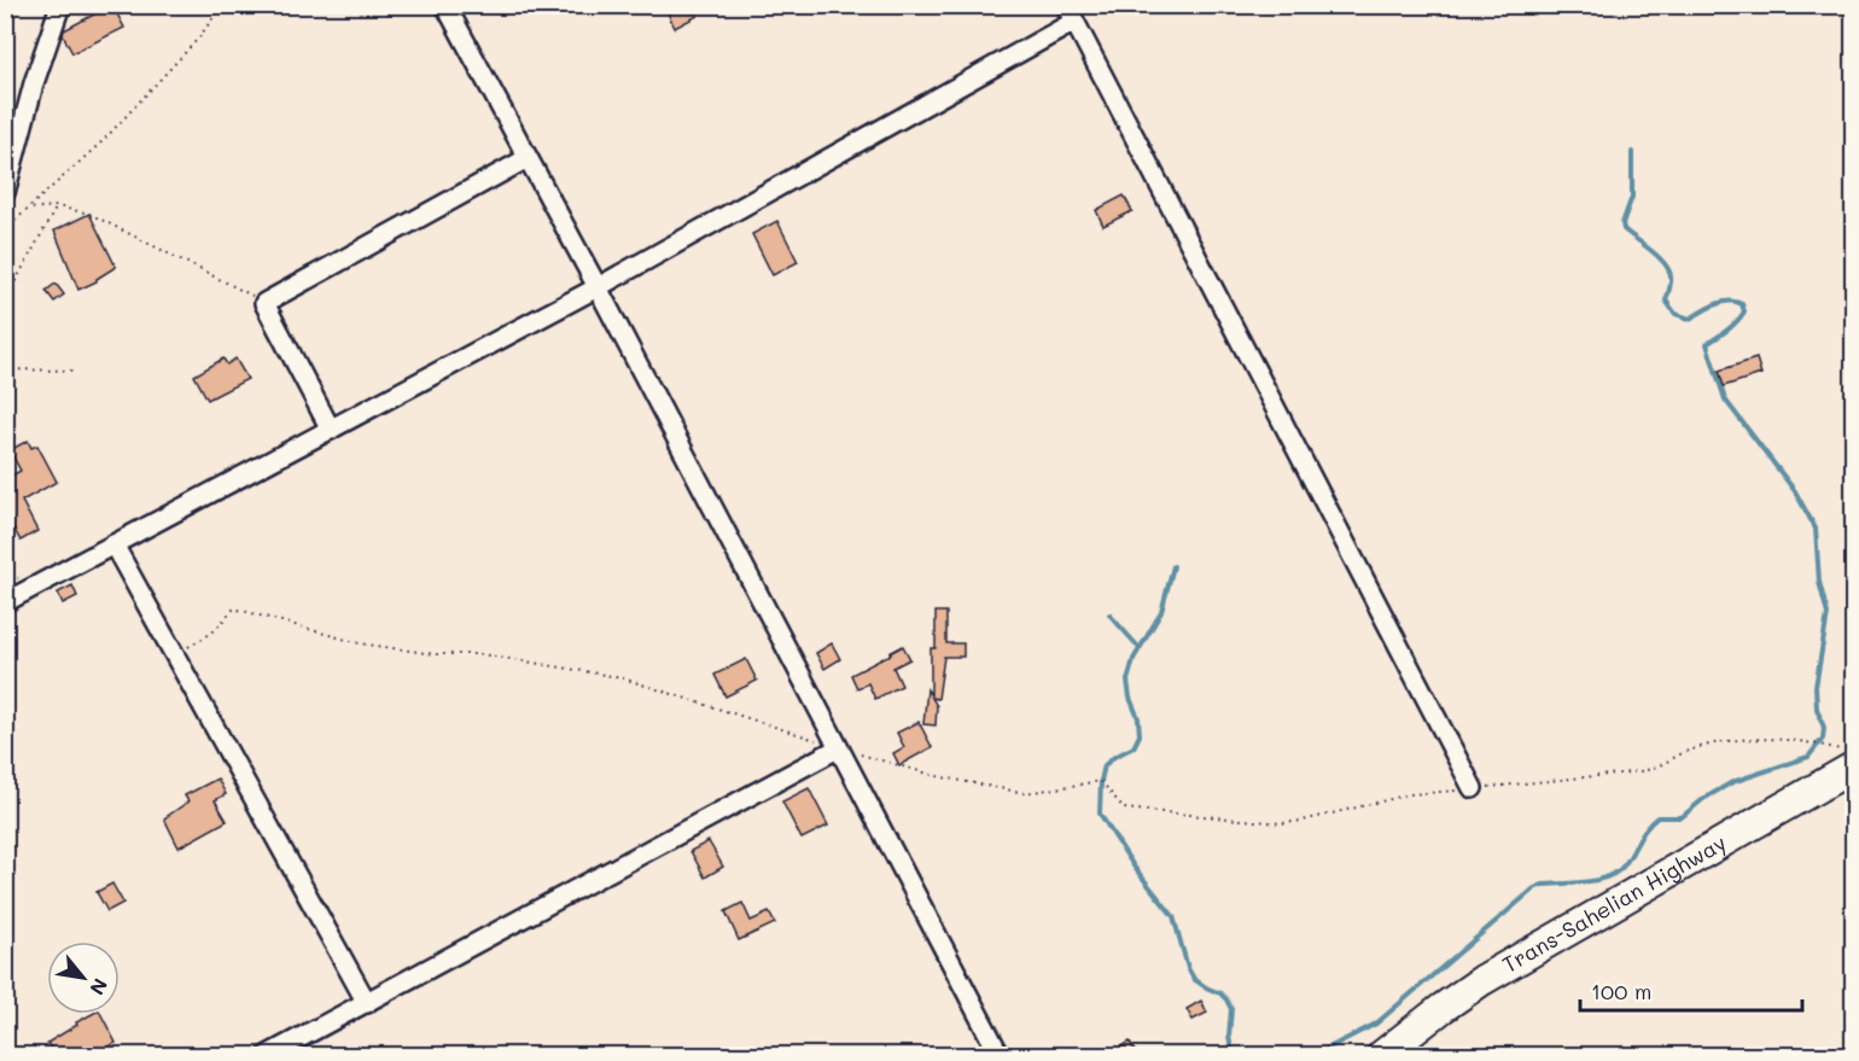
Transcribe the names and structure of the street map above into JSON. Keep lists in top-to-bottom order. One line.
{"streets":{"highway":["Trans-Sahelian Highway"]},"scale_bar":"100 m","north":"bottom right"}
